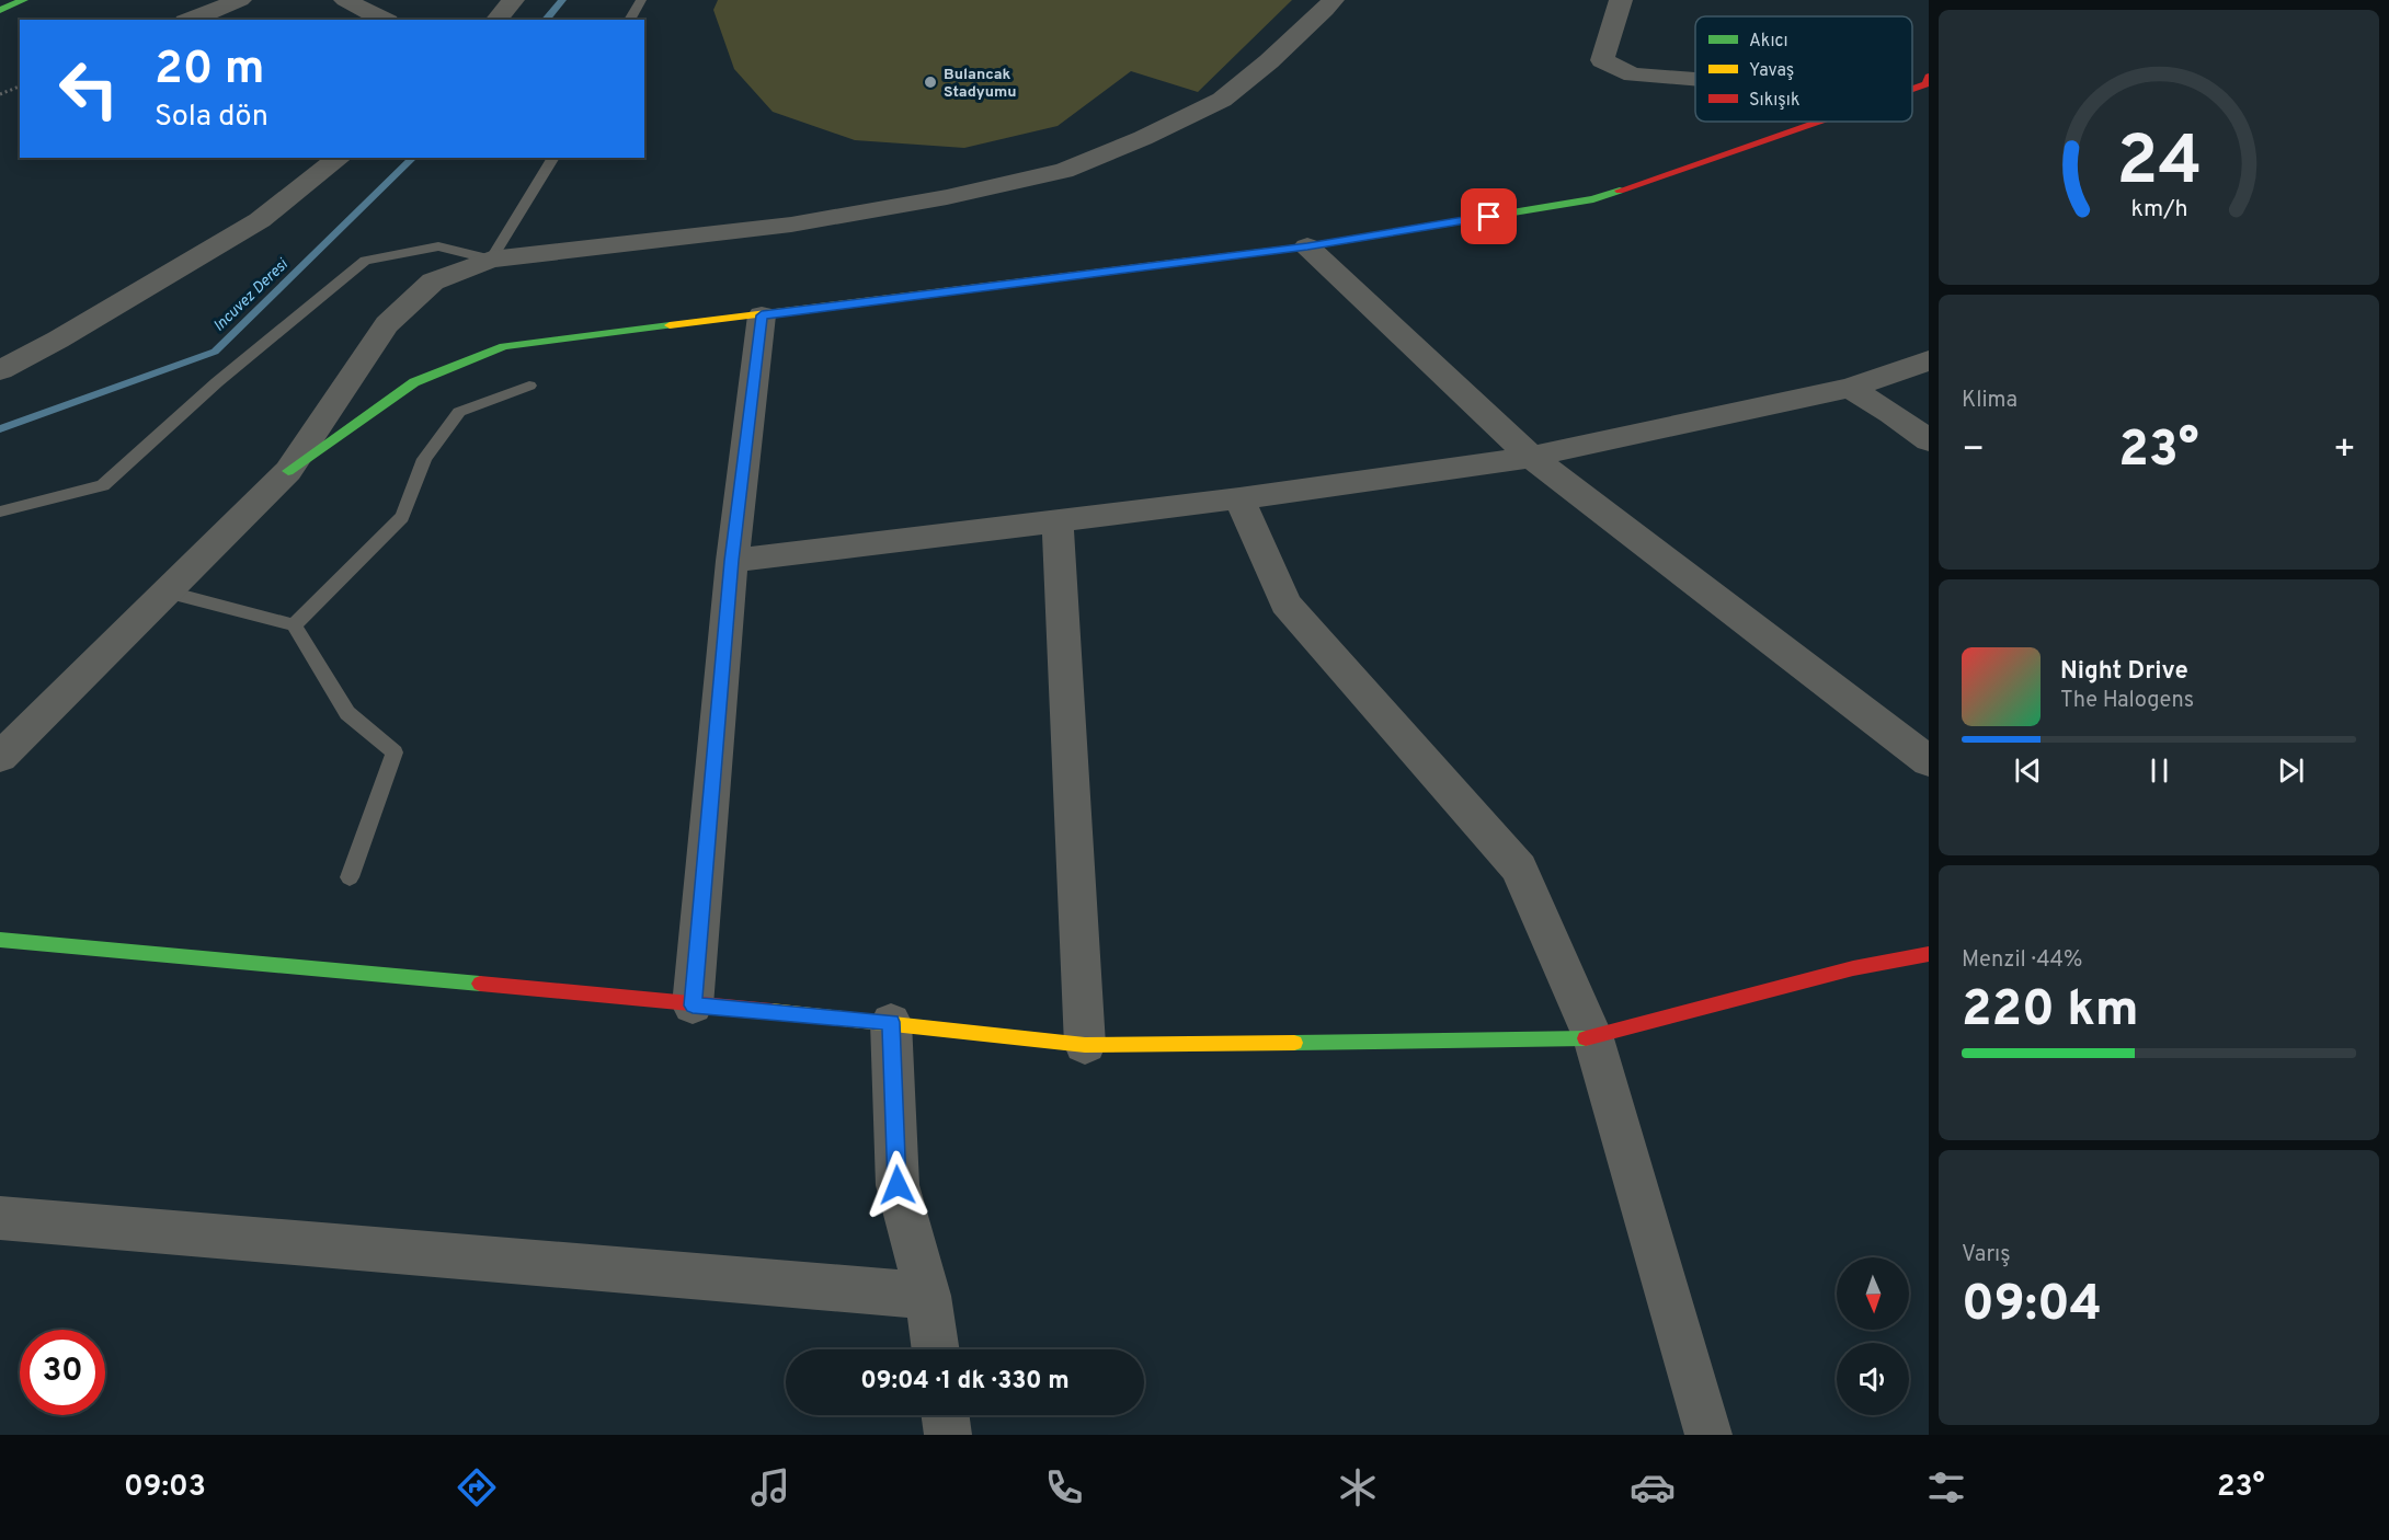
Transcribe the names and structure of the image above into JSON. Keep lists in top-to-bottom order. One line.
{"water":["Incuvez Deresi"],"places":["Bulancak Stadyumu"],"legend":["Akıcı","Yavaş","Sıkışık"],"north":"bottom","page":{"turn":["20 m","Sola dön"],"tile":["Klima",["Menzil · 44%","220 km"],["Varış","09:04"]],"heat":["−","23°","+"],"song":["Night Drive","The Halogens"],"limit":"30","trip":"09:04 · 1 dk · 330 m","tabs":["09:03","23°"],"gauge":["24","km/h"]}}
